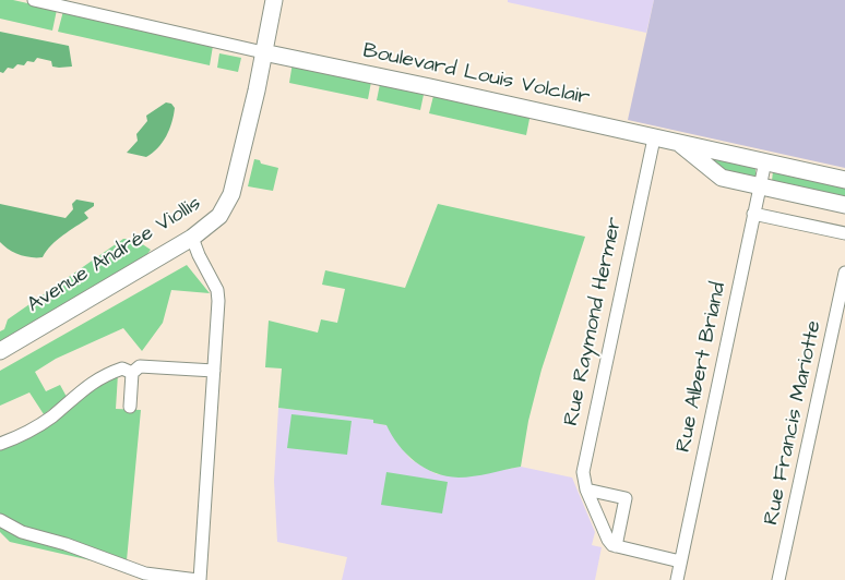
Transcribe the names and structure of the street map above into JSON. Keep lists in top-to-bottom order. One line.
{"streets":{"street":["Boulevard Louis Volclair","Avenue Andrée Viollis","Rue Raymond Hermer","Rue Albert Briand","Rue Francis Mariotte"]},"crossings":[["Boulevard Louis Volclair","Avenue Andrée Viollis"],["Boulevard Louis Volclair","Rue Raymond Hermer"],["Boulevard Louis Volclair","Rue Albert Briand"]]}
